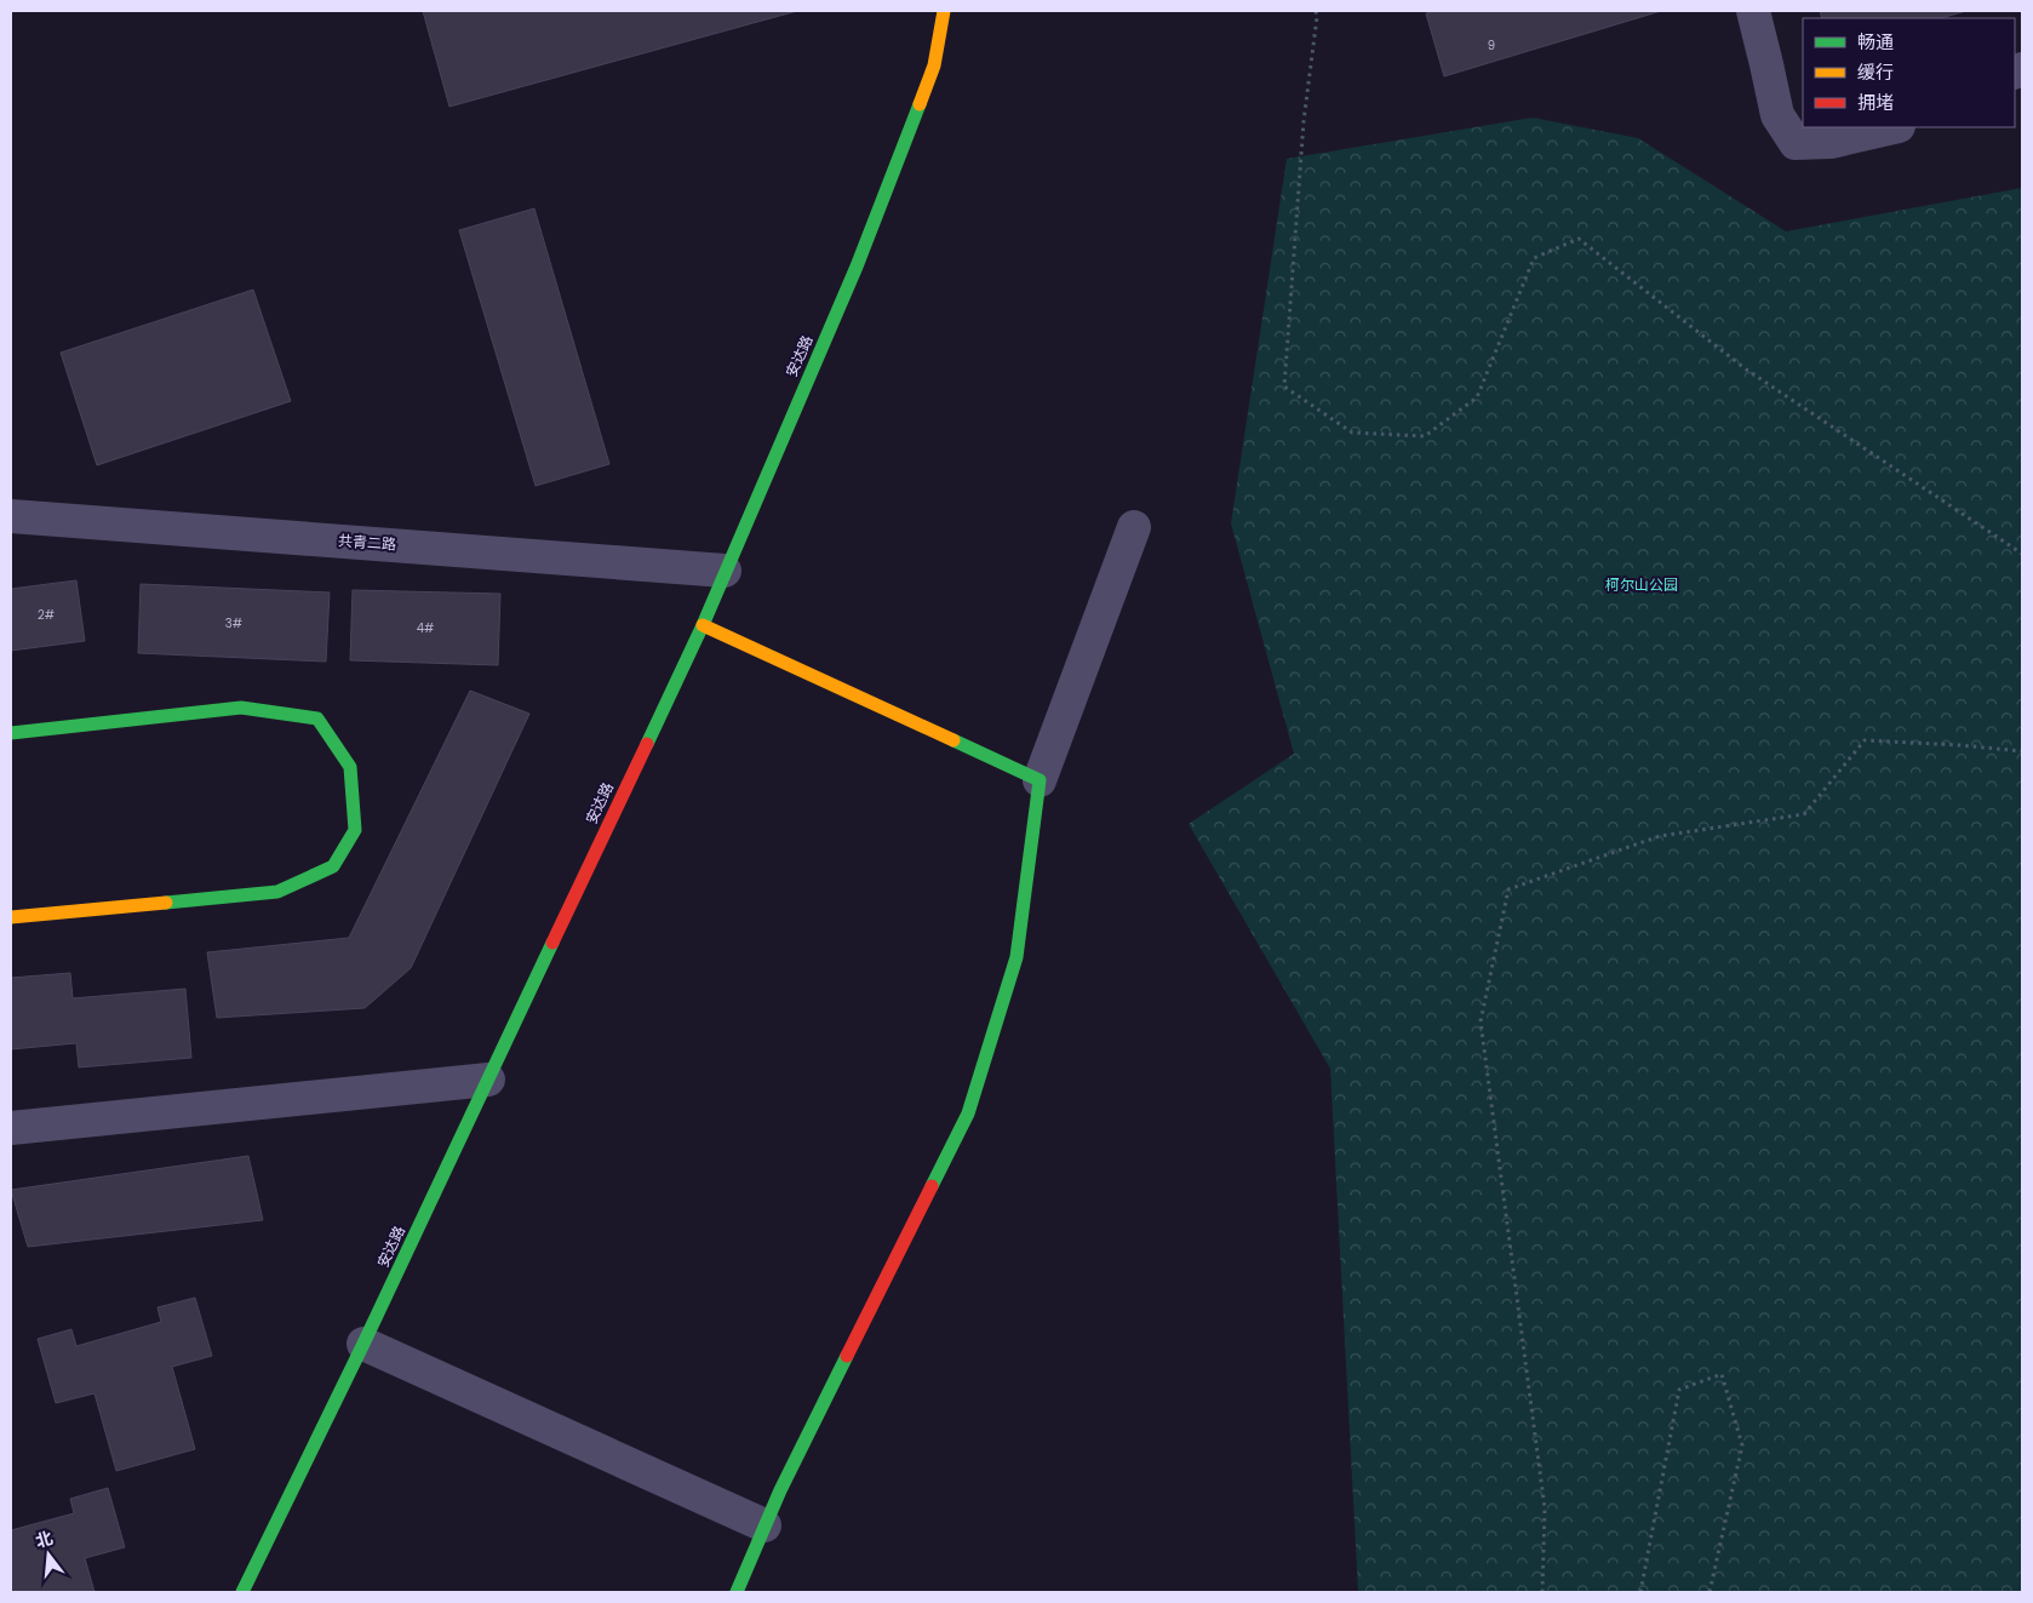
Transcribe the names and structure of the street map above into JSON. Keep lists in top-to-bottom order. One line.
{"streets":{"street":["安达路","共青二路"]},"crossings":[["安达路","共青二路"]],"parks":["柯尔山公园"],"house_numbers":["9","2#","3#","4#"],"legend":["畅通","缓行","拥堵"],"north":"top"}
